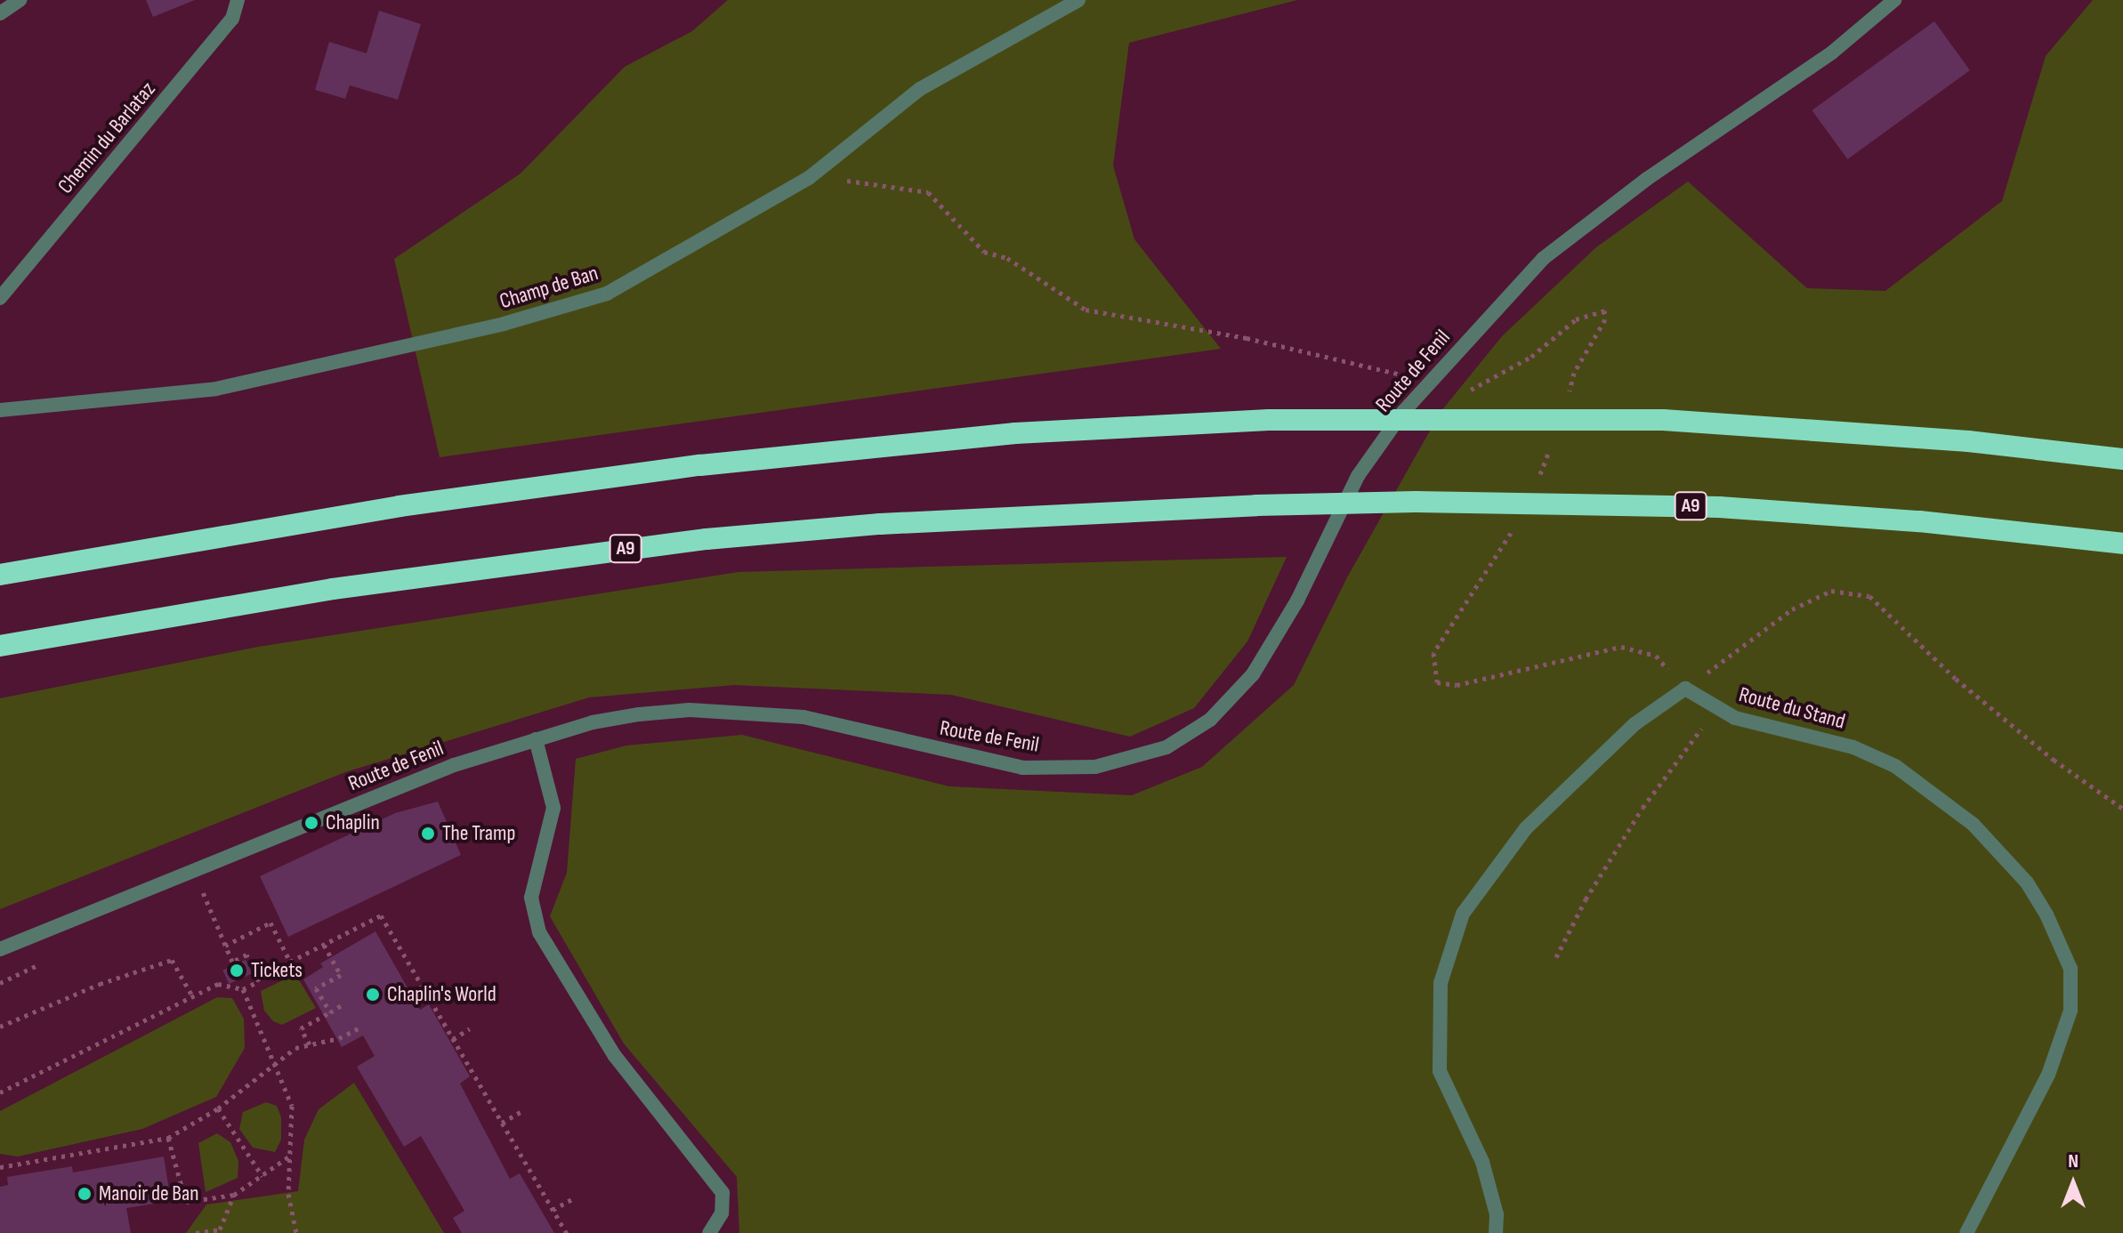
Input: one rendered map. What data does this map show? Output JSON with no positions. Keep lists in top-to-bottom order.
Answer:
{
  "streets": {
    "highway": ["A9"],
    "street": [
      "Chemin du Barlataz",
      "Champ de Ban",
      "Route de Fenil",
      "Route du Stand"
    ]
  },
  "places": [
    "Chaplin",
    "The Tramp",
    "Tickets",
    "Chaplin's World",
    "Manoir de Ban"
  ],
  "north": "top"
}
